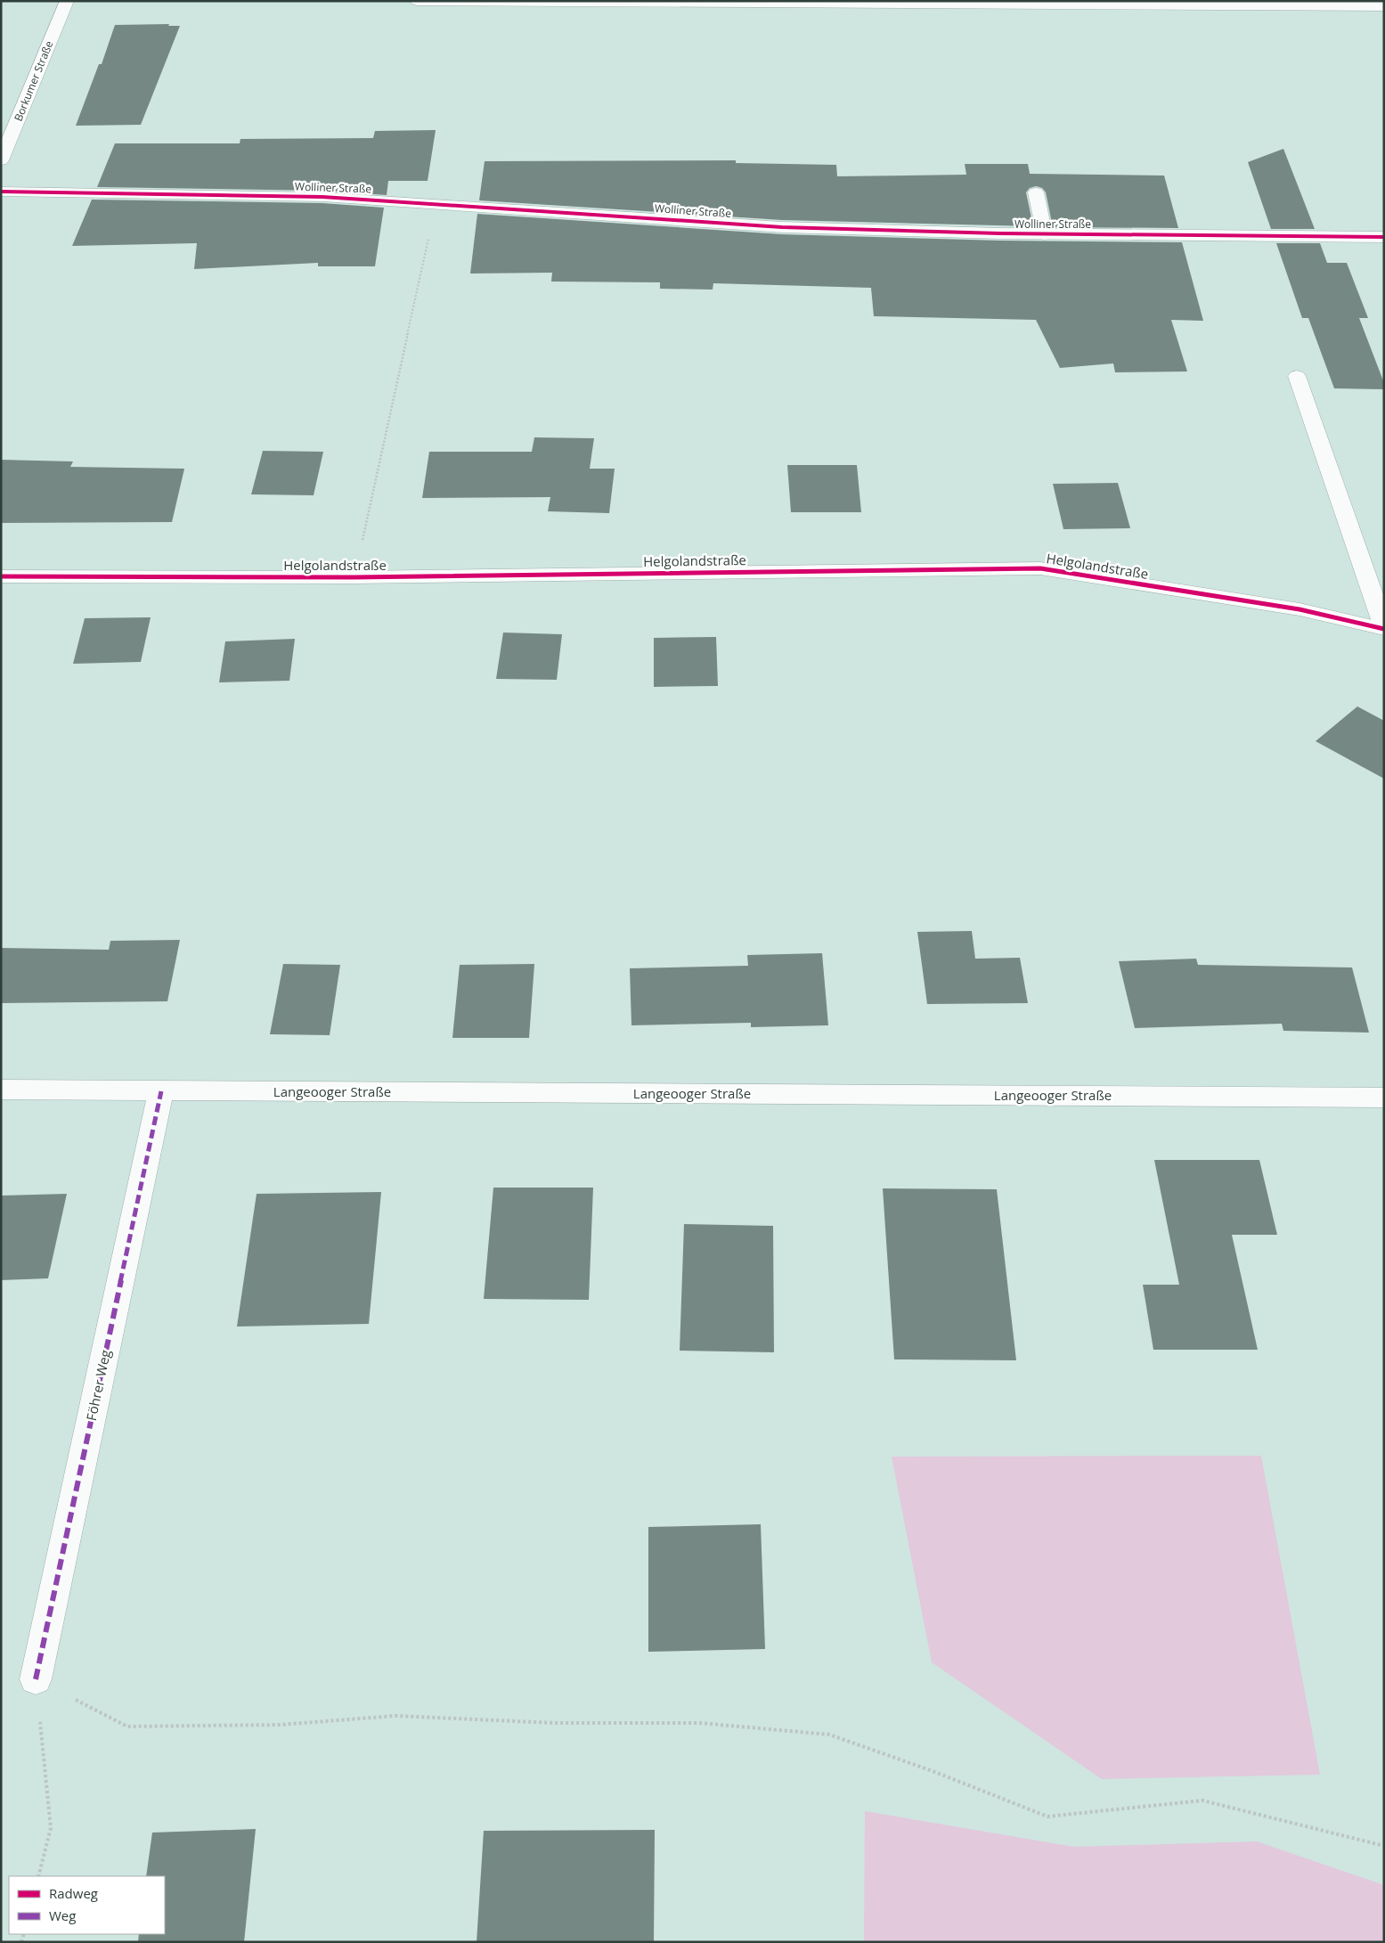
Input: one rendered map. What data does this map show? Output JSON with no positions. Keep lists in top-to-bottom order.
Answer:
{
  "streets": {
    "street": [
      "Borkumer Straße",
      "Wolliner Straße",
      "Helgolandstraße",
      "Langeooger Straße",
      "Föhrer Weg"
    ]
  },
  "crossings": [
    ["Langeooger Straße", "Föhrer Weg"]
  ],
  "legend": ["Radweg", "Weg"]
}
